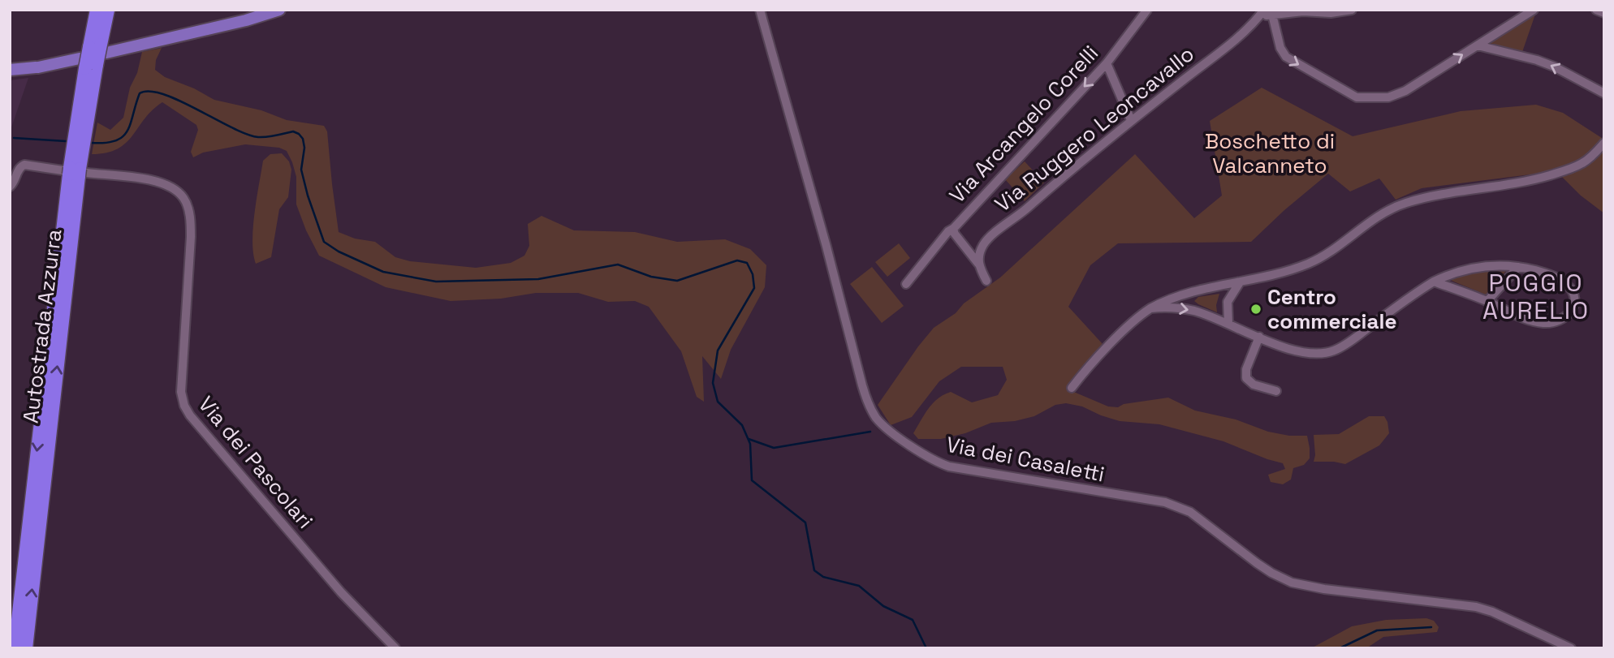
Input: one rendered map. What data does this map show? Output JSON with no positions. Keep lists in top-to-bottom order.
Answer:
{
  "streets": {
    "highway": ["Autostrada Azzurra"],
    "street": [
      "Via Arcangelo Corelli",
      "Via Ruggero Leoncavallo",
      "Via dei Casaletti",
      "Via dei Pascolari"
    ]
  },
  "crossings": [
    ["Via Arcangelo Corelli", "Via Ruggero Leoncavallo"],
    ["Autostrada Azzurra", "Via dei Pascolari"]
  ],
  "one_way": ["Via Arcangelo Corelli"],
  "districts": ["POGGIO AURELIO"],
  "parks": ["Boschetto di Valcanneto"],
  "places": ["Centro commerciale"]
}
